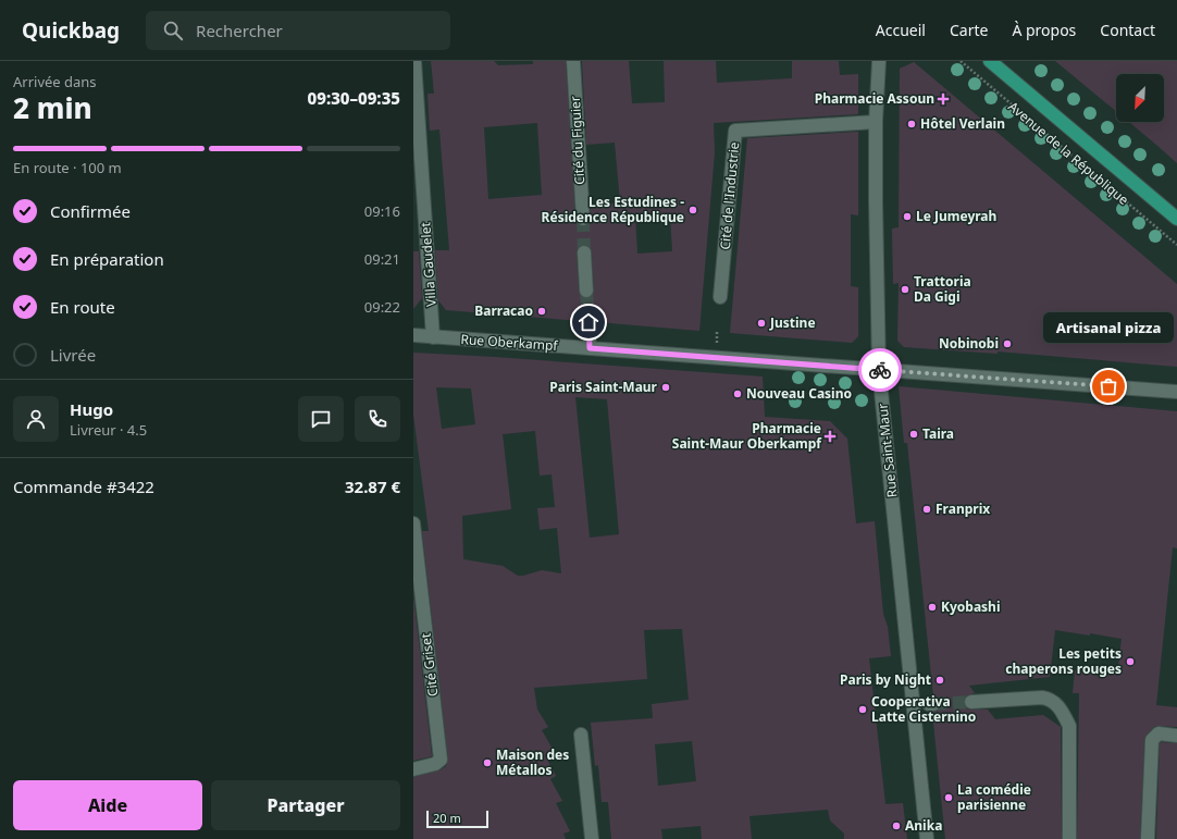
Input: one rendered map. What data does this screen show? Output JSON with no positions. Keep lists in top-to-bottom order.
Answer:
{
  "streets": {
    "main road": ["Avenue de la République"],
    "street": [
      "Cité du Figuier",
      "Cité de l'Industrie",
      "Villa Gaudelet",
      "Rue Oberkampf",
      "Rue Saint-Maur",
      "Cité Griset"
    ]
  },
  "crossings": [
    ["Cité de l'Industrie", "Rue Saint-Maur"],
    ["Villa Gaudelet", "Rue Oberkampf"],
    ["Rue Oberkampf", "Rue Saint-Maur"]
  ],
  "places": {
    "health": ["Pharmacie Assoun", "Pharmacie Saint-Maur Oberkampf"],
    "other": [
      "Hôtel Verlain",
      "Les Estudines - Résidence République",
      "Le Jumeyrah",
      "Trattoria Da Gigi",
      "Barracao",
      "Justine",
      "Nobinobi",
      "Artisanal pizza",
      "Paris Saint-Maur",
      "Nouveau Casino",
      "Taira",
      "Franprix",
      "Kyobashi",
      "Les petits chaperons rouges",
      "Paris by Night",
      "Cooperativa Latte Cisternino",
      "Maison des Métallos",
      "La comédie parisienne",
      "Anika"
    ]
  },
  "scale_bar": "20 m",
  "north": "bottom left",
  "page": {
    "header": "Quickbag",
    "search": "Rechercher",
    "nav": [
      "Accueil",
      "Carte",
      "À propos",
      "Contact"
    ],
    "heading": ["2 min", "Arrivée dans", "09:30–09:35"],
    "panel": [
      "Hugo",
      "Livreur · 4.5",
      "Commande #3422",
      "32.87 €"
    ],
    "bar": "En route · 100 m",
    "list": [
      ["Confirmée", "09:16"],
      ["En préparation", "09:21"],
      ["En route", "09:22"],
      "Livrée"
    ],
    "bubble": "Artisanal pizza",
    "buttons": ["Aide", "Partager"],
    "scale": "20 m"
  }
}
